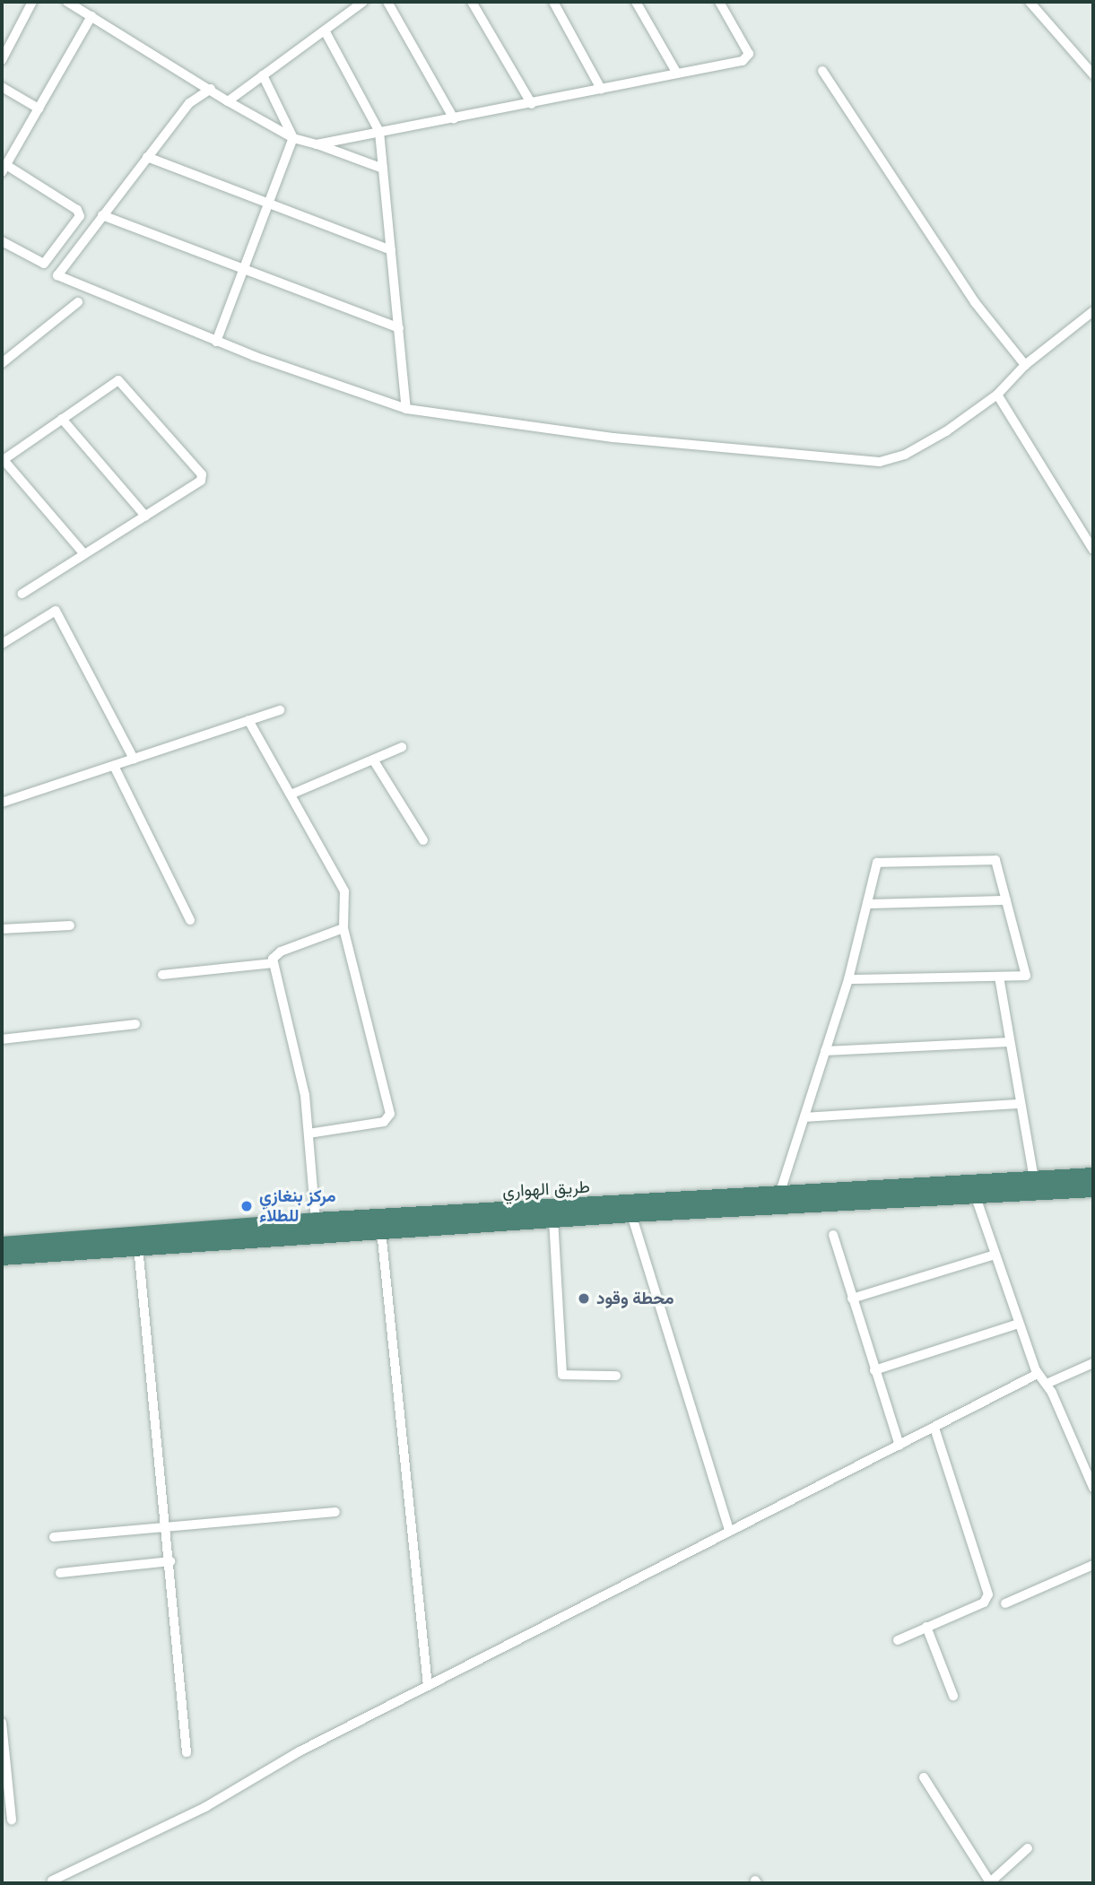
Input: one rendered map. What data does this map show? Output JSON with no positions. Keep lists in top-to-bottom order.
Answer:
{
  "streets": {
    "highway": ["طريق الهواري"]
  },
  "places": ["مركز بنغازي للطلاء", "محطة وقود"]
}
